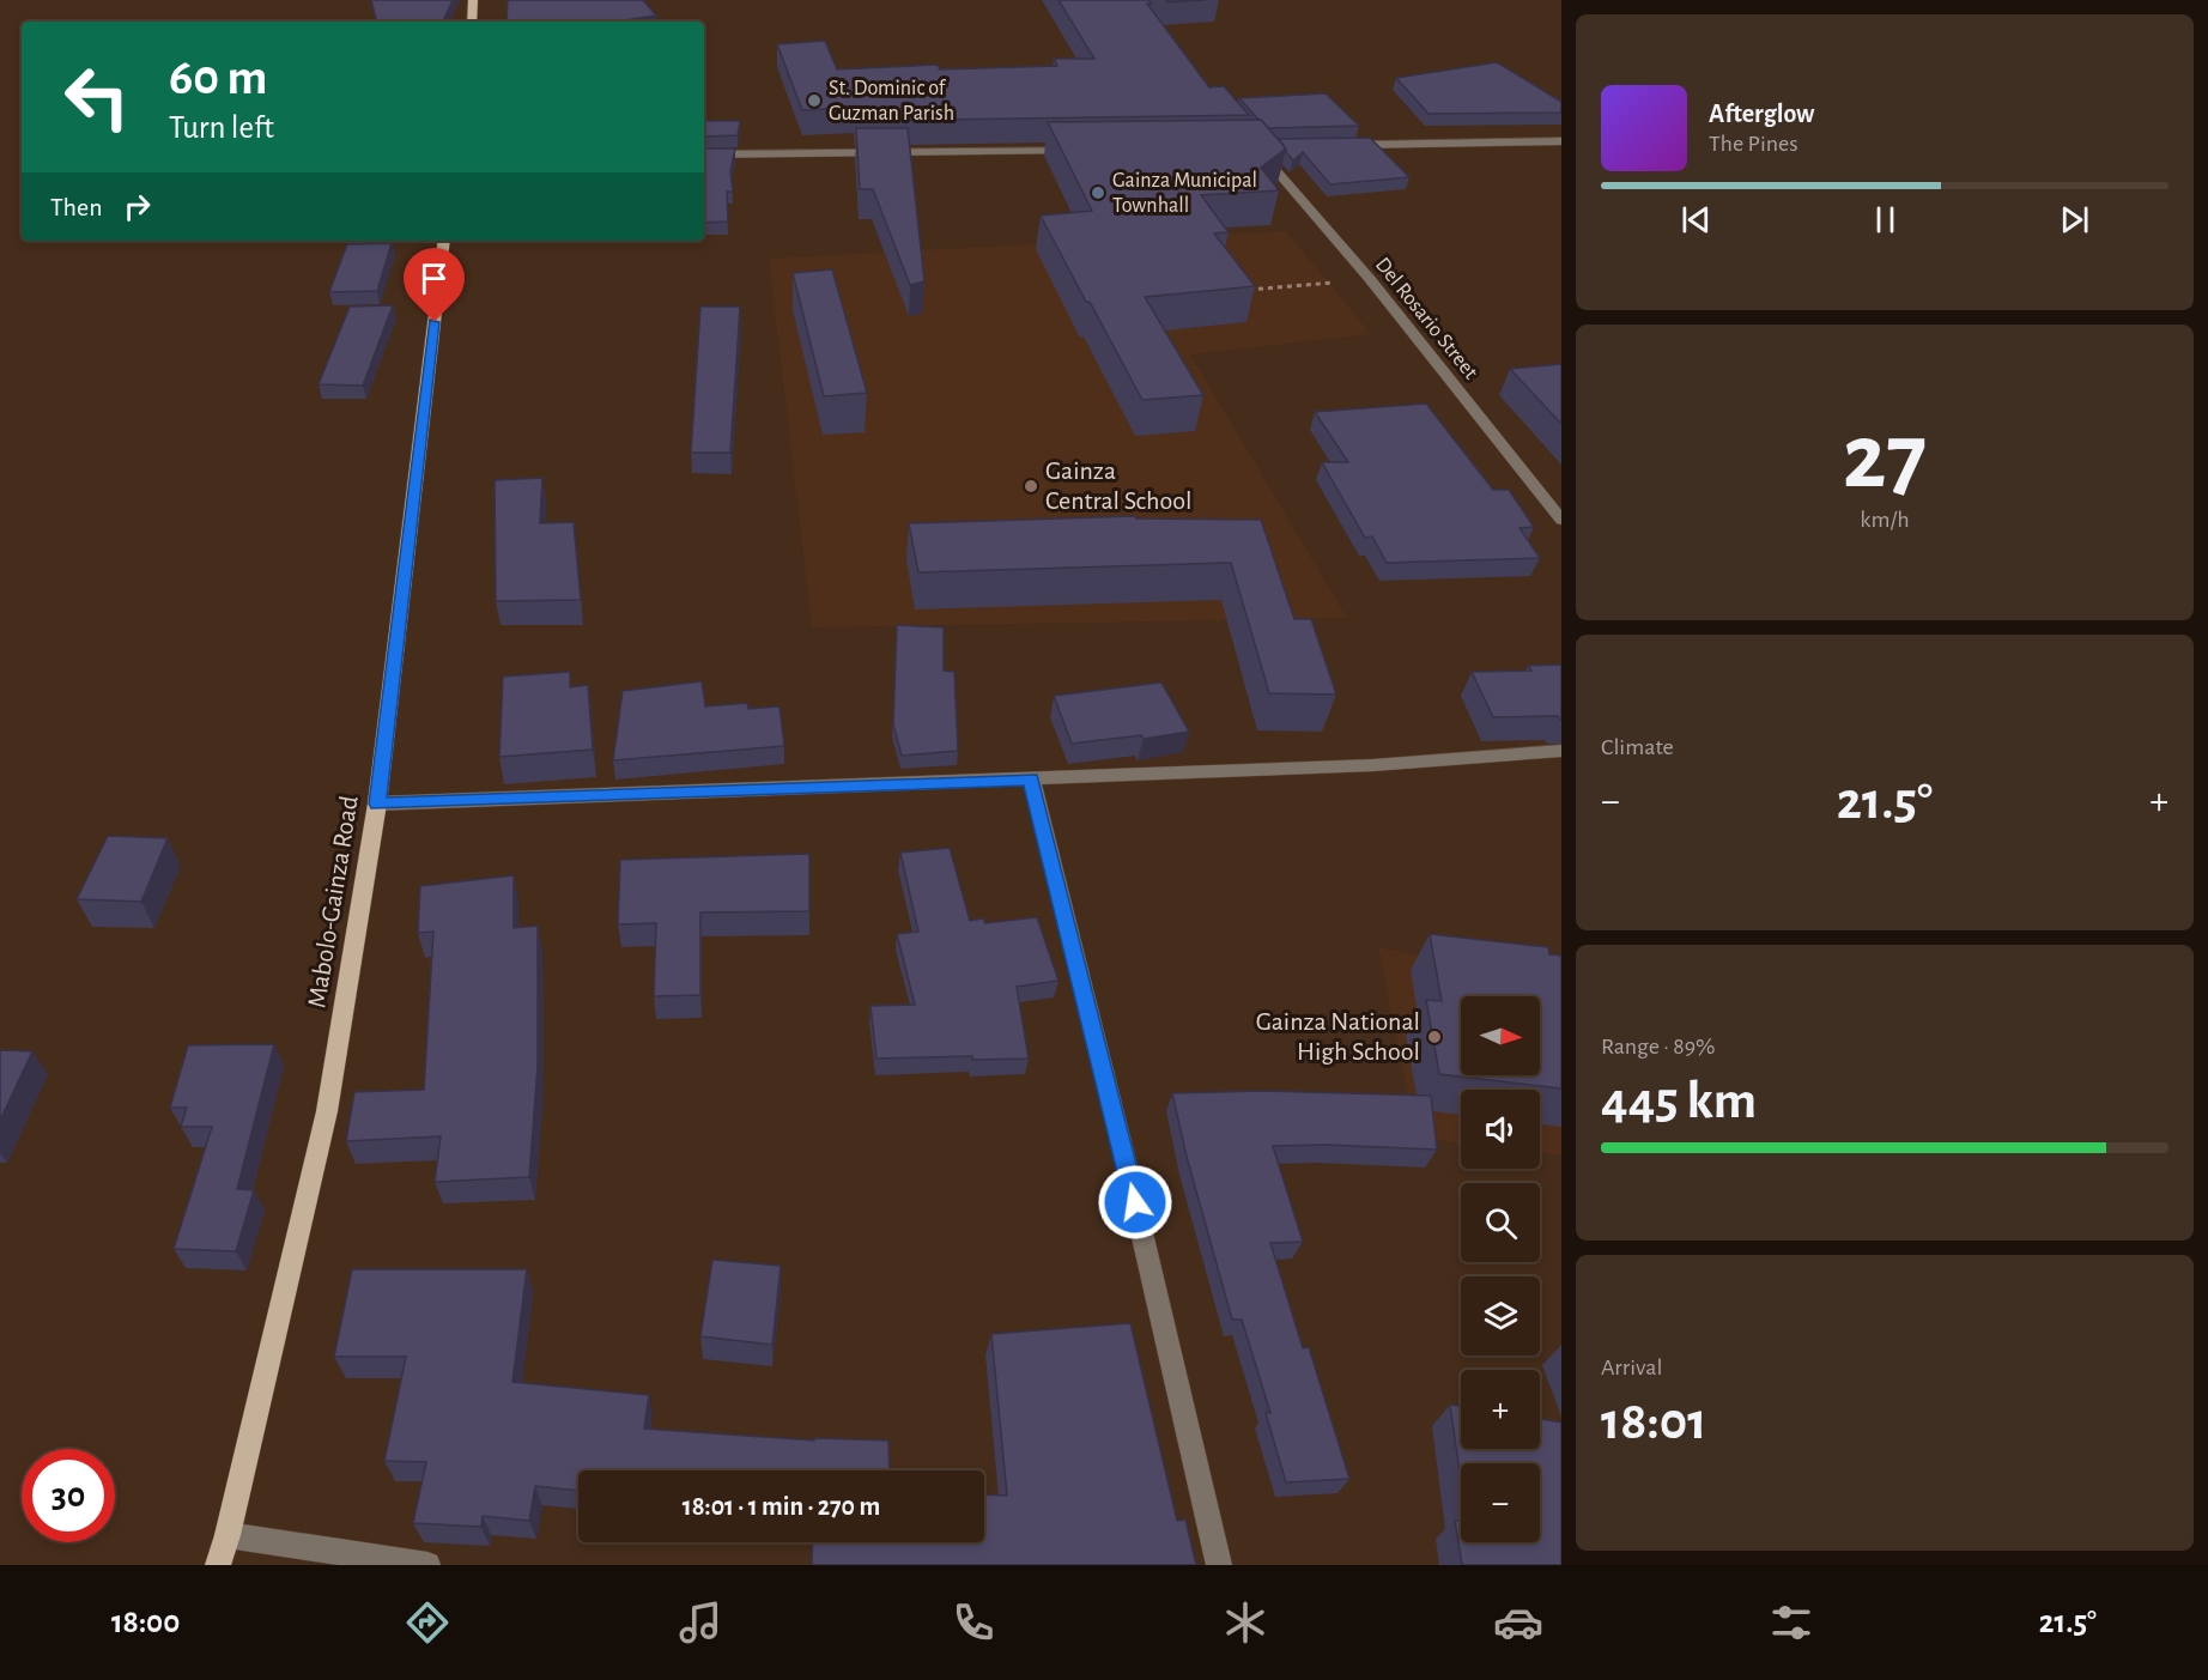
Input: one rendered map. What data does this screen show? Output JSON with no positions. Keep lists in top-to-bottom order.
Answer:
{
  "streets": {
    "main road": ["Mabolo-Gainza Road"],
    "street": ["Del Rosario Street"]
  },
  "places": [
    "St. Dominic of Guzman Parish",
    "Gainza Municipal Townhall",
    "Gainza Central School",
    "Gainza National High School"
  ],
  "north": "right",
  "page": {
    "turn": ["60 m", "Turn left"],
    "song": ["Afterglow", "The Pines"],
    "then": "Then",
    "tile": [
      ["27", "km/h"],
      "Climate",
      ["Range · 89%", "445 km"],
      ["Arrival", "18:01"]
    ],
    "heat": ["−", "21.5°", "+"],
    "map_buttons": ["+", "−"],
    "limit": "30",
    "trip": "18:01 · 1 min · 270 m",
    "tabs": ["18:00", "21.5°"]
  }
}
